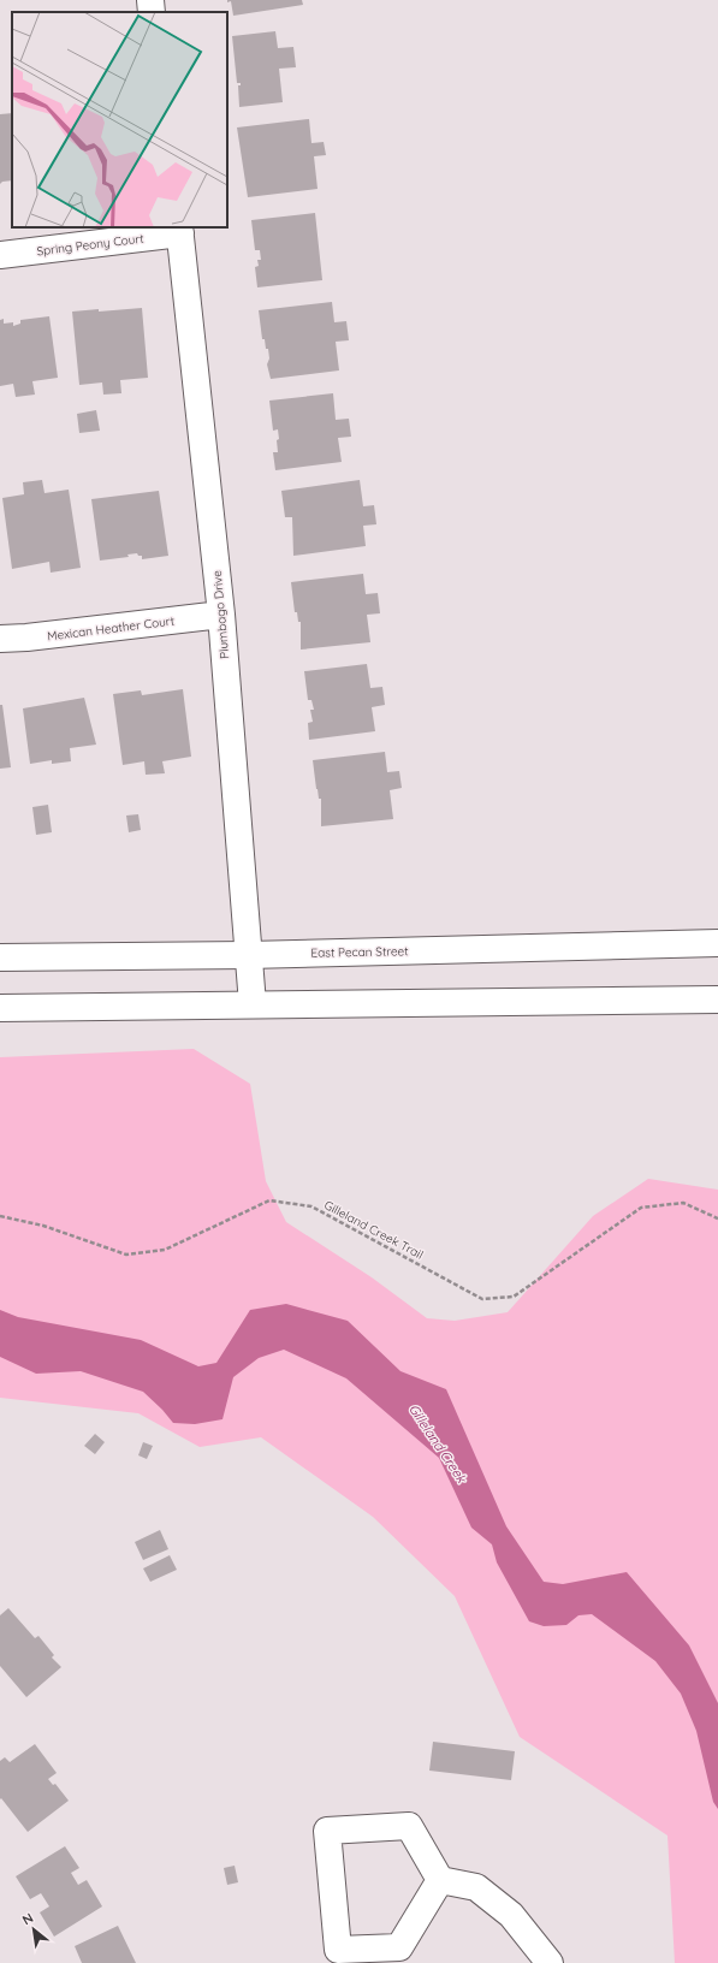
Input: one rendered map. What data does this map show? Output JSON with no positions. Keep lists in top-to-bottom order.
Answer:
{
  "streets": {
    "main road": [
      "Spring Peony Court",
      "Plumbago Drive",
      "Mexican Heather Court",
      "East Pecan Street"
    ],
    "path": ["Gilleland Creek Trail"]
  },
  "crossings": [
    ["Spring Peony Court", "Plumbago Drive"],
    ["Plumbago Drive", "Mexican Heather Court"],
    ["Plumbago Drive", "East Pecan Street"]
  ],
  "water": ["Gilleland Creek"],
  "north": "top left"
}
